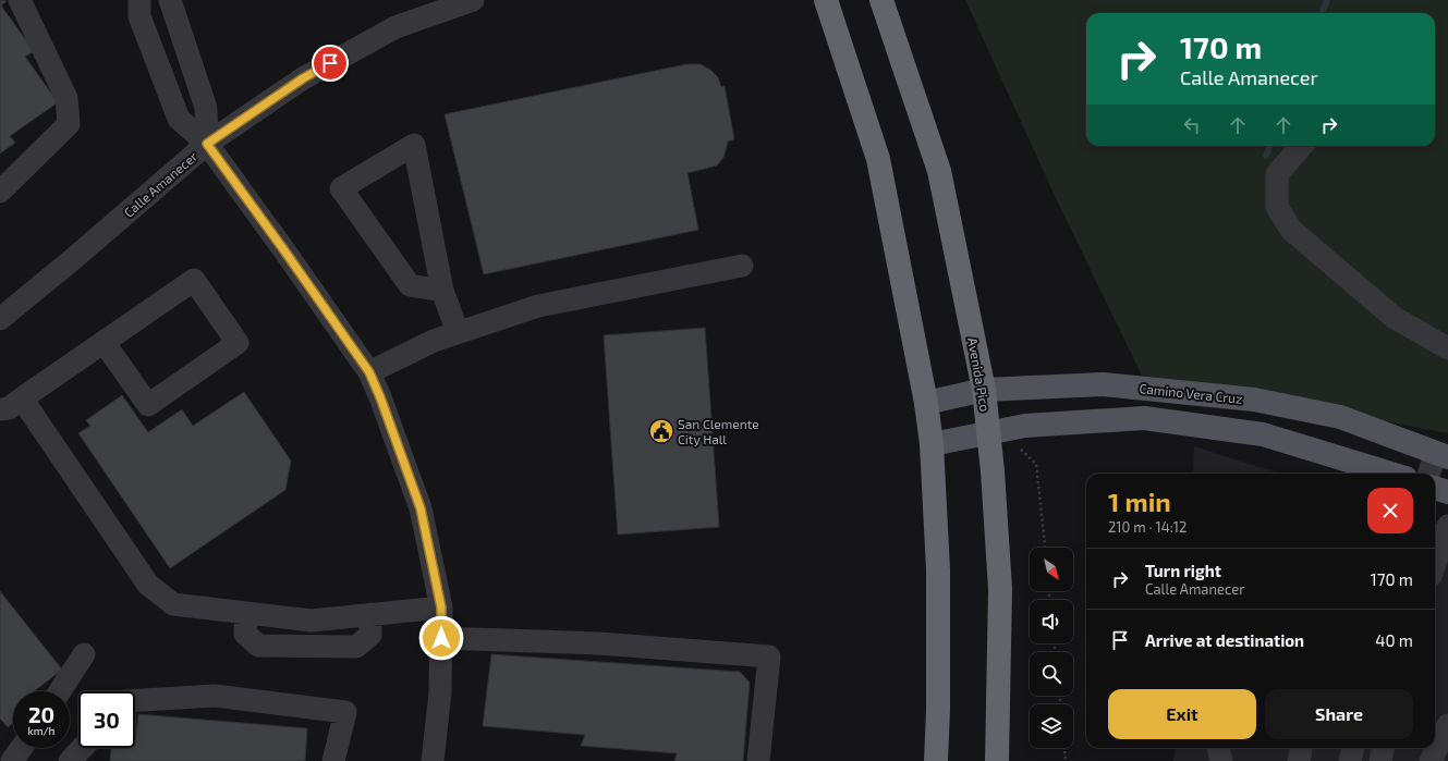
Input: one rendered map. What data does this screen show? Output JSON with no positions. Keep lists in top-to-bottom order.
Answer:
{
  "streets": {
    "highway": ["Avenida Pico"],
    "main road": ["Camino Vera Cruz"],
    "street": ["Calle Amanecer"]
  },
  "crossings": [
    ["Avenida Pico", "Camino Vera Cruz"]
  ],
  "places": {
    "public building": ["San Clemente City Hall"]
  },
  "north": "bottom right",
  "page": {
    "turn": ["170 m", "Calle Amanecer"],
    "heading": ["1 min", "210 m · 14:12"],
    "list": [
      {
        "name": "Turn right",
        "note": "Calle Amanecer",
        "value": "170 m"
      },
      {
        "name": "Arrive at destination",
        "value": "40 m"
      }
    ],
    "buttons": ["Exit", "Share"],
    "speed": "20 km/h",
    "limit": "30"
  }
}
